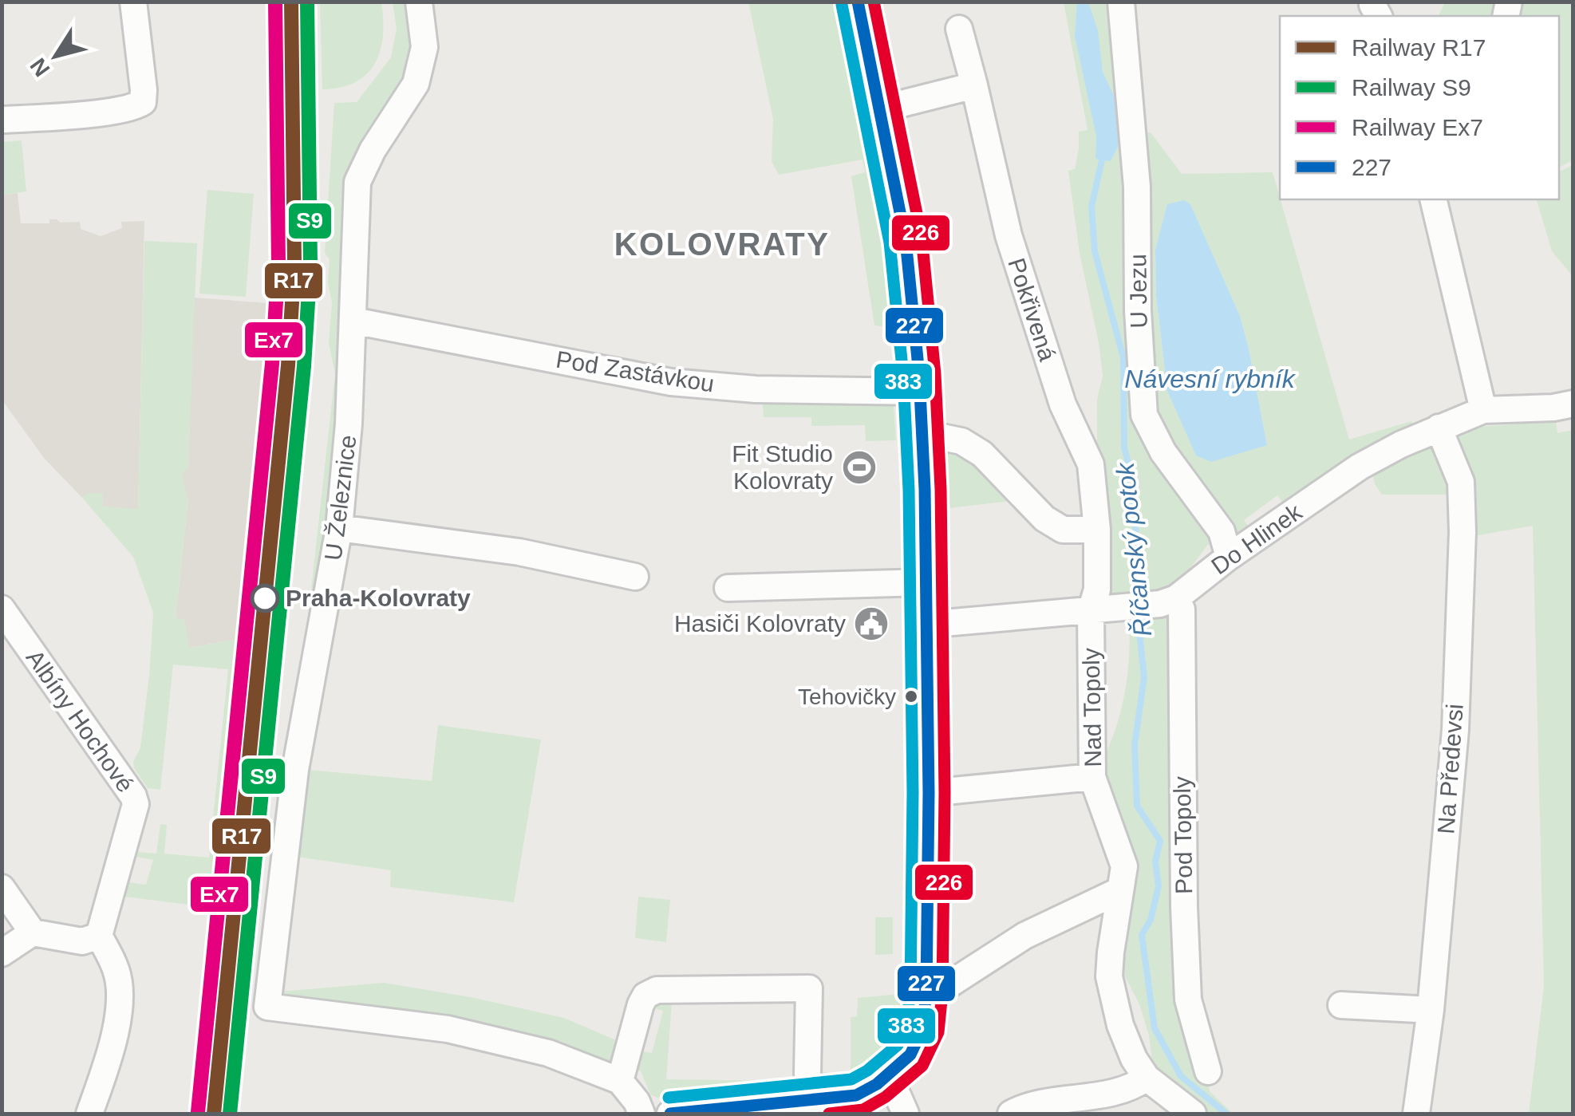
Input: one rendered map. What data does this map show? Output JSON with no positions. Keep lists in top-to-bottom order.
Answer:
{
  "streets": {
    "street": [
      "U Jezu",
      "Pokřivená",
      "Pod Zastávkou",
      "U Železnice",
      "Do Hlinek",
      "Nad Topoly",
      "Albíny Hochové",
      "Na Předevsi",
      "Pod Topoly"
    ]
  },
  "crossings": [
    ["U Jezu", "Do Hlinek"],
    ["Pokřivená", "Nad Topoly"],
    ["Pod Zastávkou", "U Železnice"],
    ["Do Hlinek", "Na Předevsi"],
    ["Do Hlinek", "Pod Topoly"]
  ],
  "districts": ["KOLOVRATY"],
  "water": ["Návesní rybník", "Říčanský potok"],
  "places": {
    "sports": ["Fit Studio Kolovraty"],
    "other": ["Praha-Kolovraty", "Tehovičky"],
    "public building": ["Hasiči Kolovraty"]
  },
  "lines": [
    "rail line R17",
    "rail line S9",
    "rail line Ex7",
    "transit line 227",
    "transit line 226",
    "transit line 383"
  ],
  "legend": [
    "Railway R17",
    "Railway S9",
    "Railway Ex7",
    "227"
  ],
  "north": "bottom left"
}
